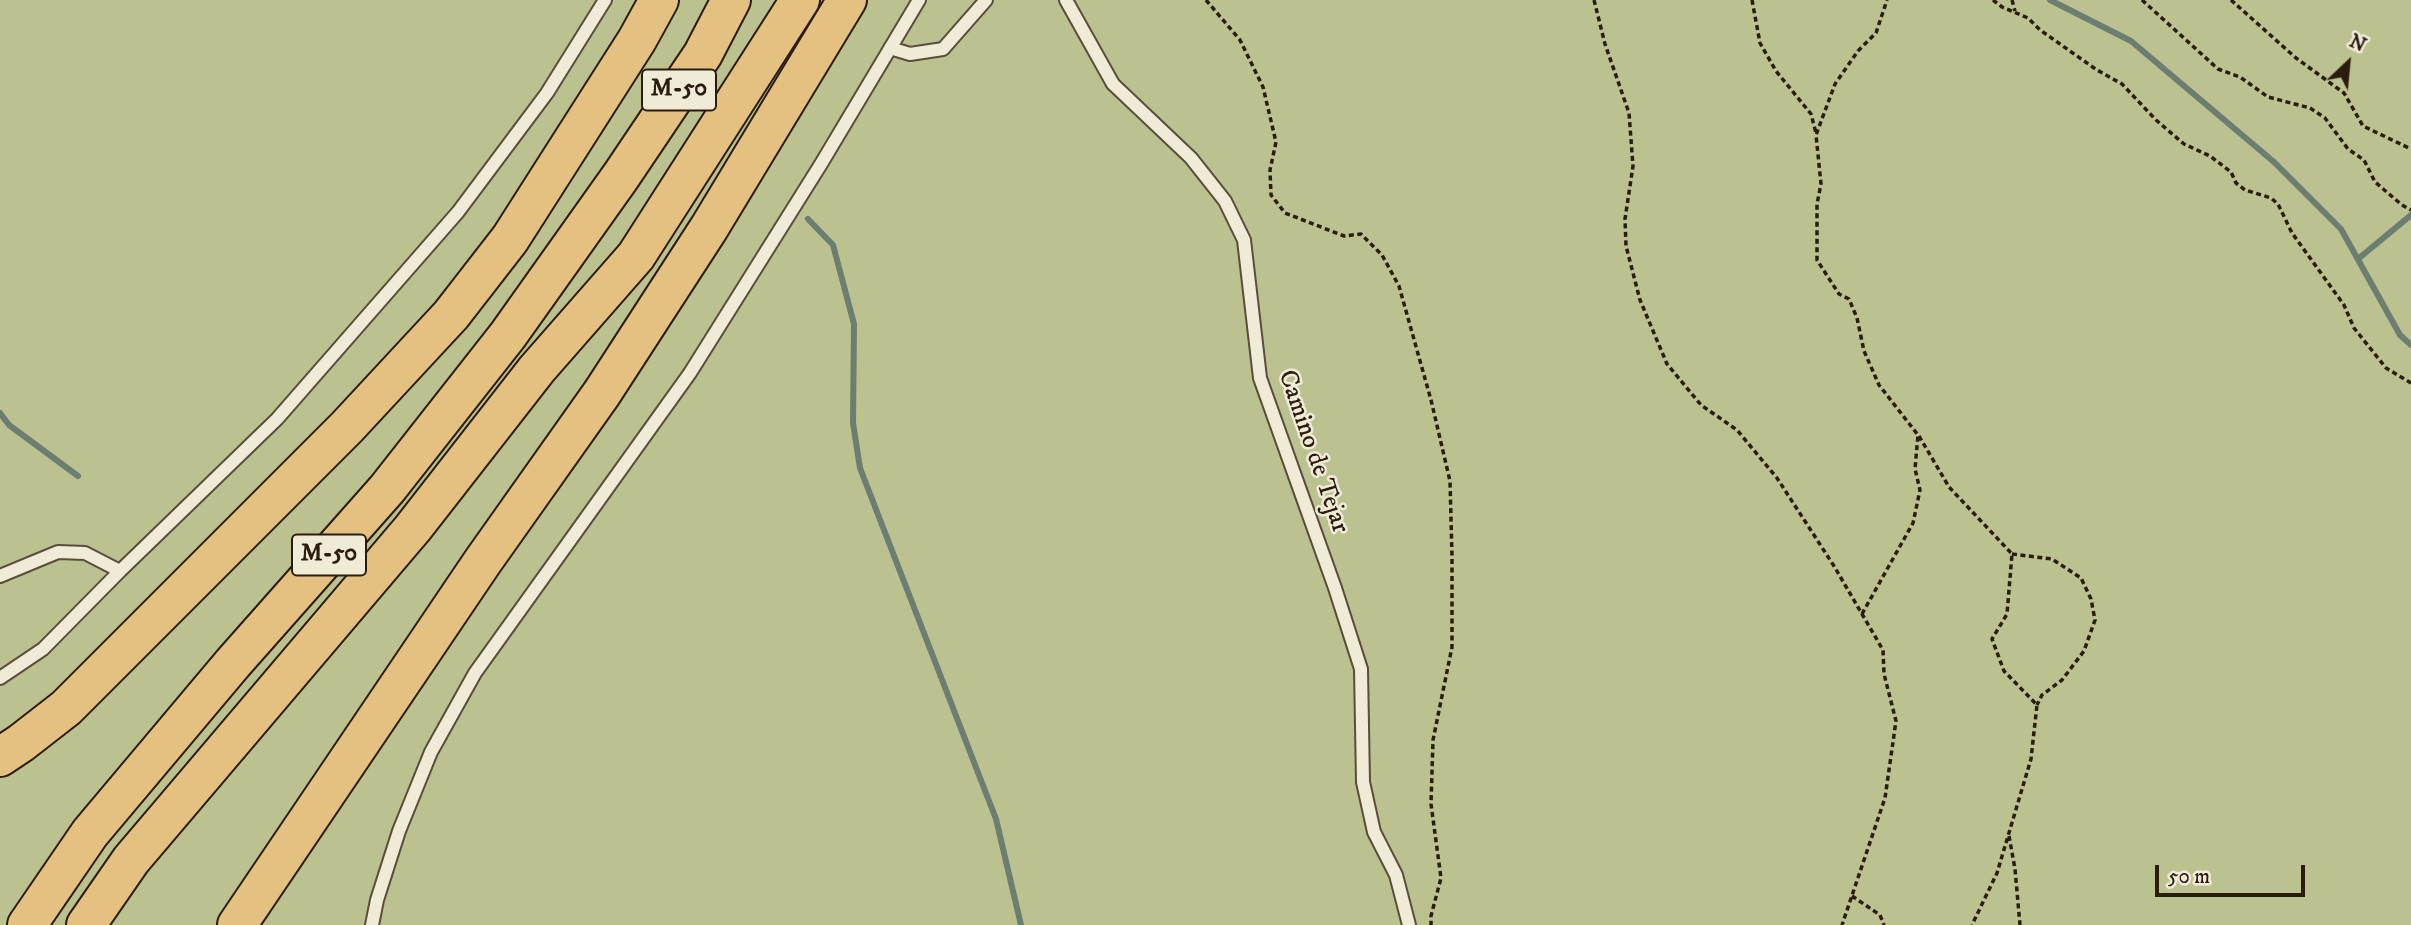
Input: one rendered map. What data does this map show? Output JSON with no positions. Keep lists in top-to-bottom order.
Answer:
{
  "streets": {
    "highway": ["M-50"],
    "lane": ["Camino de Tejar"]
  },
  "scale_bar": "50 m",
  "north": "top right"
}
